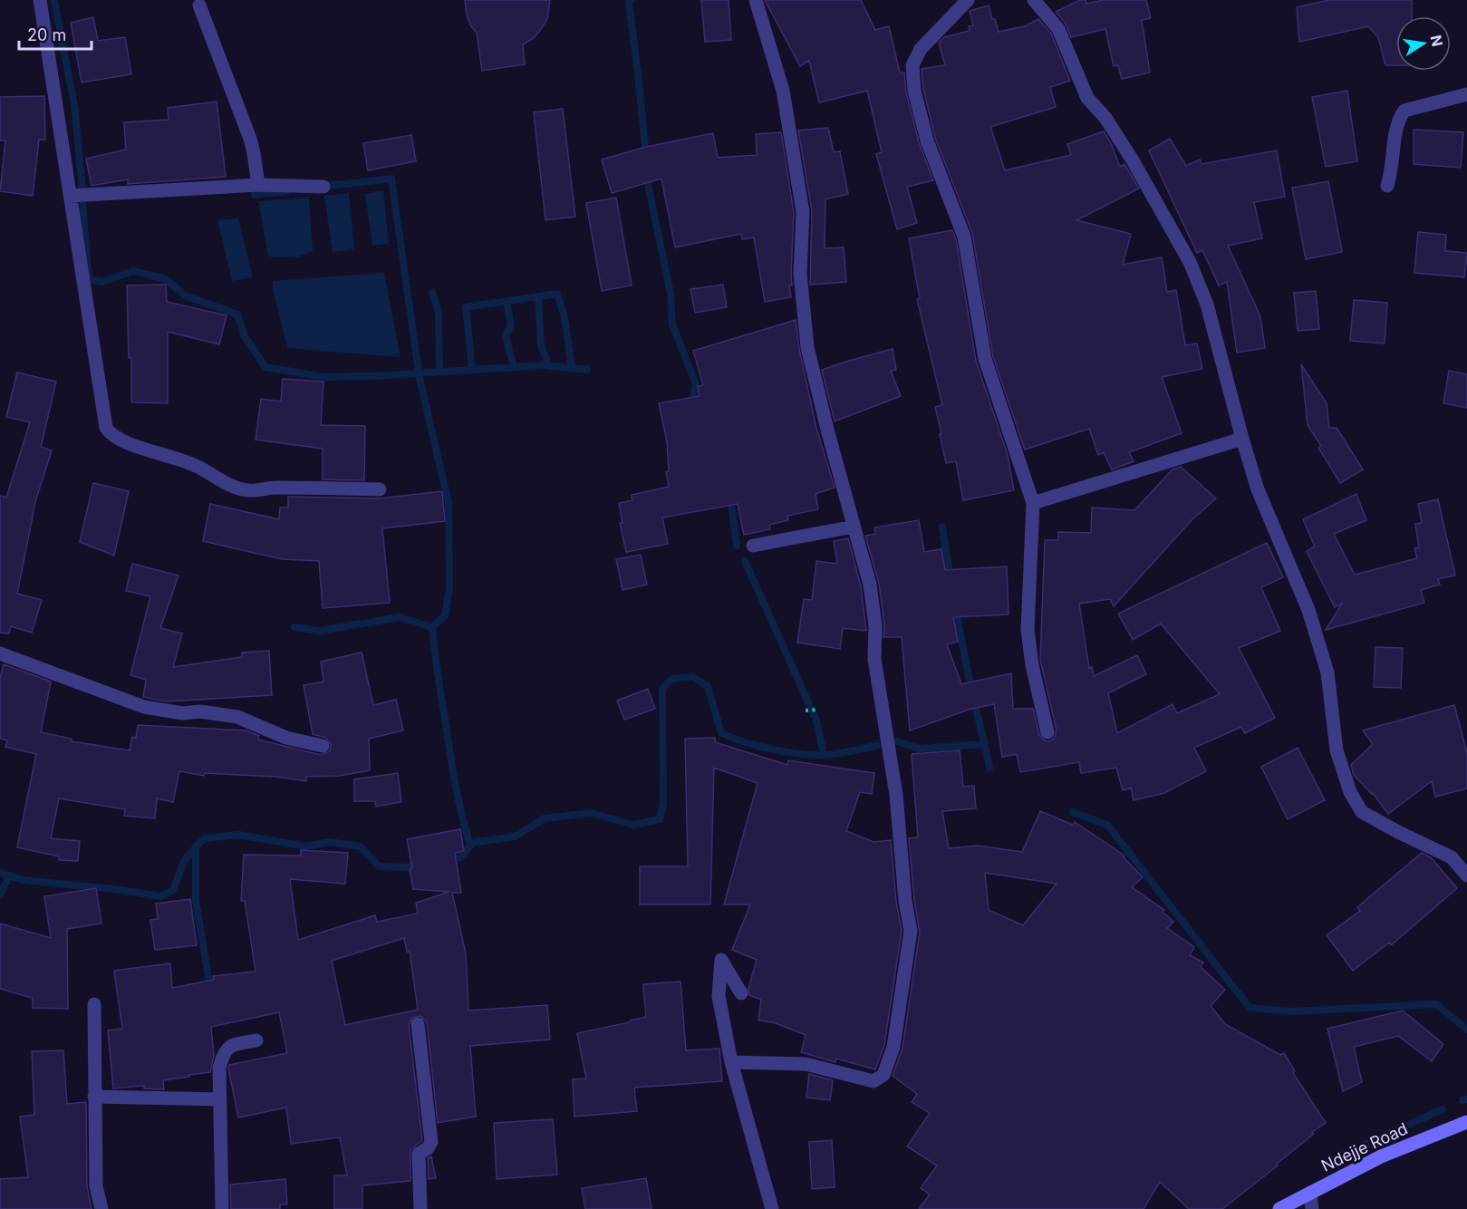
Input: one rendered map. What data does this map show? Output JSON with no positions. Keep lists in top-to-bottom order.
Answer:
{
  "streets": {
    "street": ["Ndejje Road"]
  },
  "scale_bar": "20 m",
  "north": "right"
}
